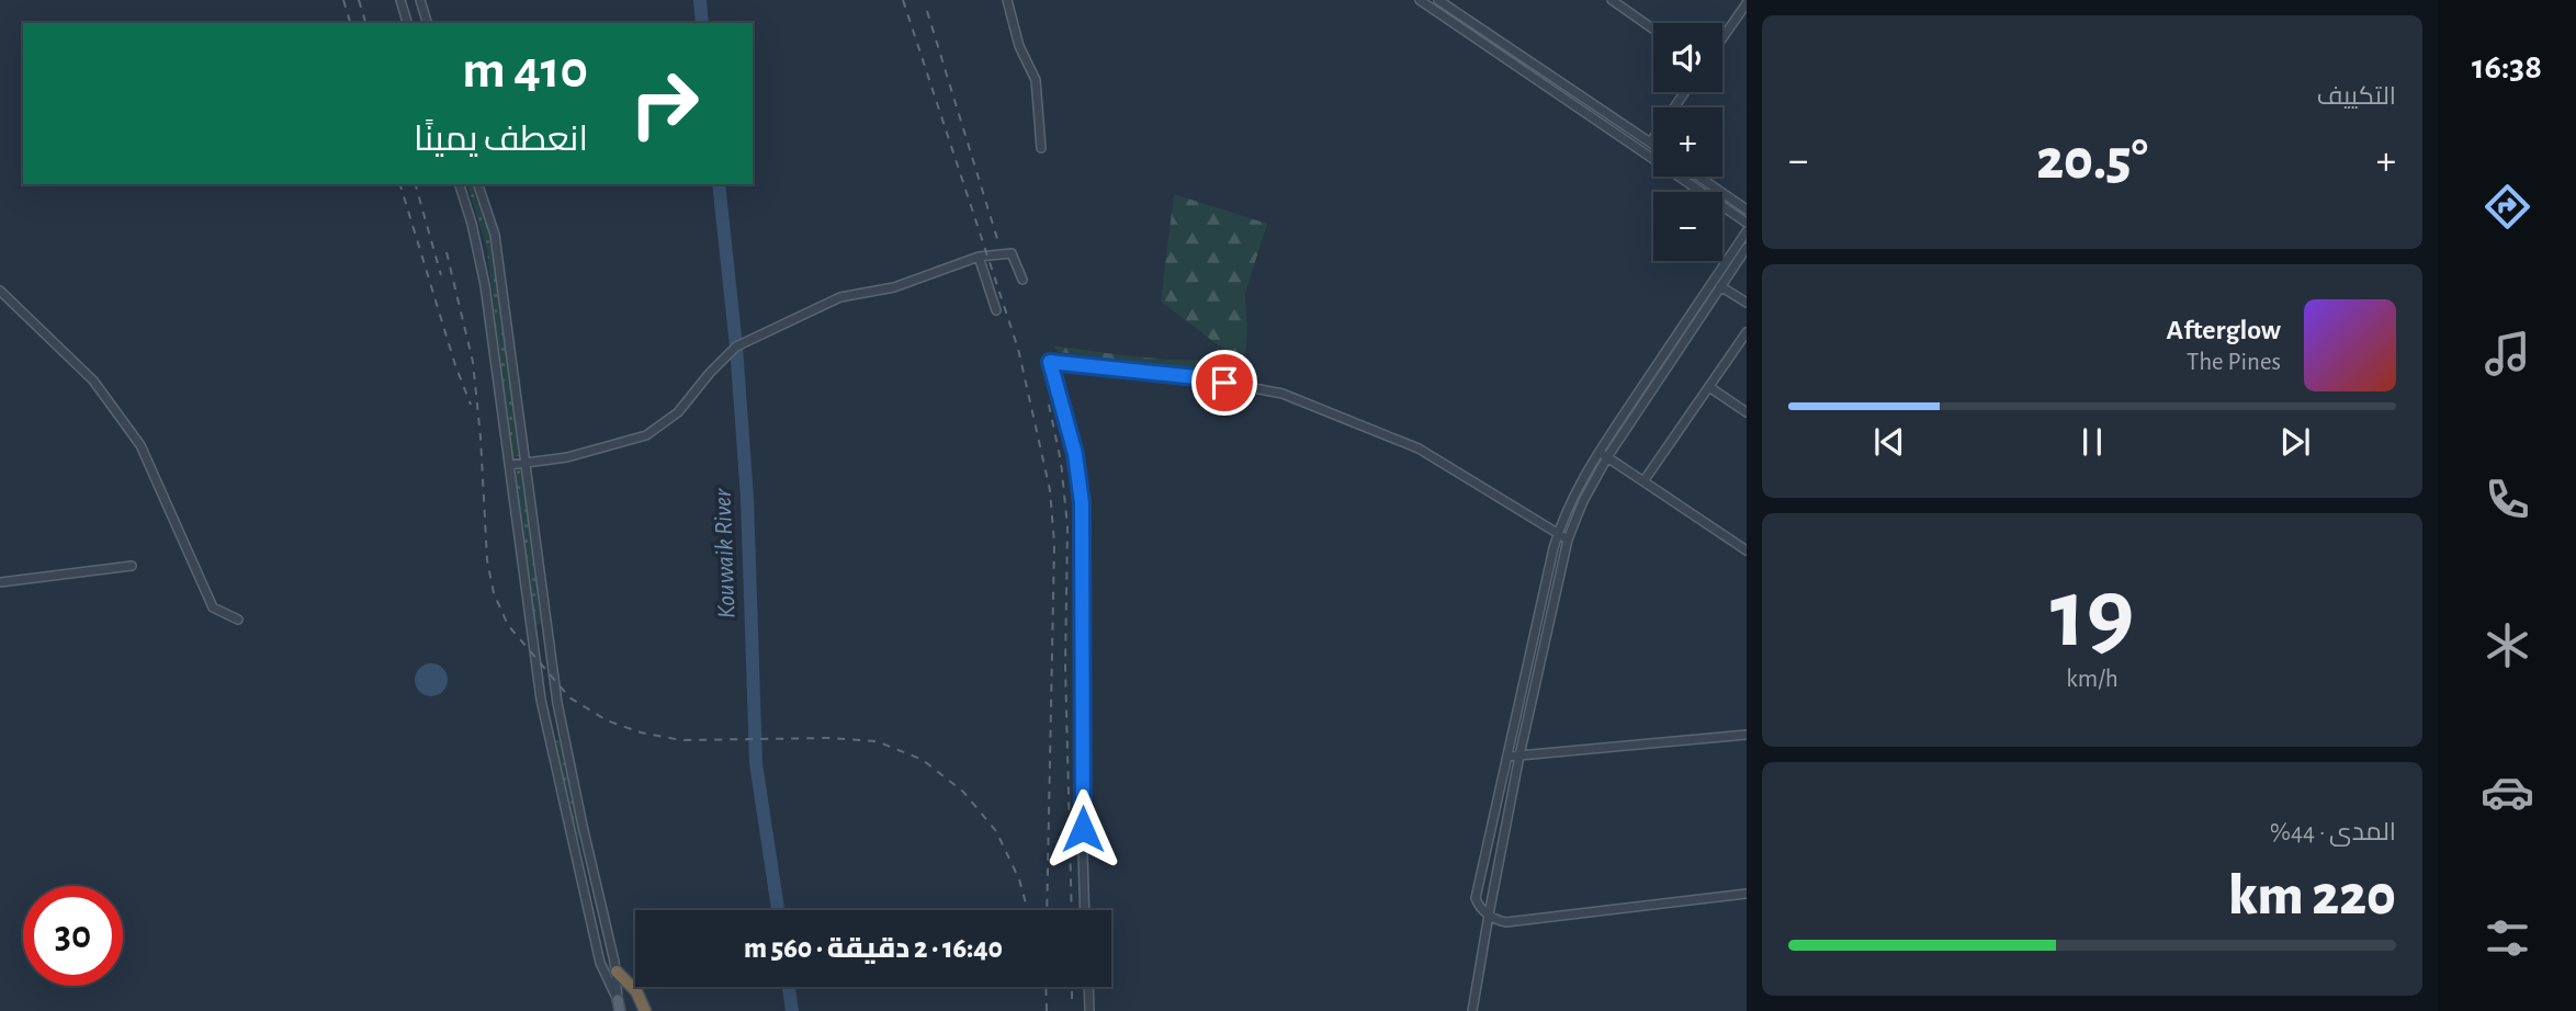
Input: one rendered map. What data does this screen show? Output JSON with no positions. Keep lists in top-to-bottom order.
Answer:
{
  "water": ["Kouwaik River"],
  "page": {
    "tabs": "16:38",
    "tile": [
      "التكييف",
      ["19", "km/h"],
      ["المدى · 44%", "220 km"]
    ],
    "map_buttons": ["+", "−"],
    "turn": ["410 m", "انعطف يمينًا"],
    "heat": ["−", "20.5°", "+"],
    "song": ["Afterglow", "The Pines"],
    "limit": "30",
    "trip": "16:40 · 2 دقيقة · 560 m"
  }
}
